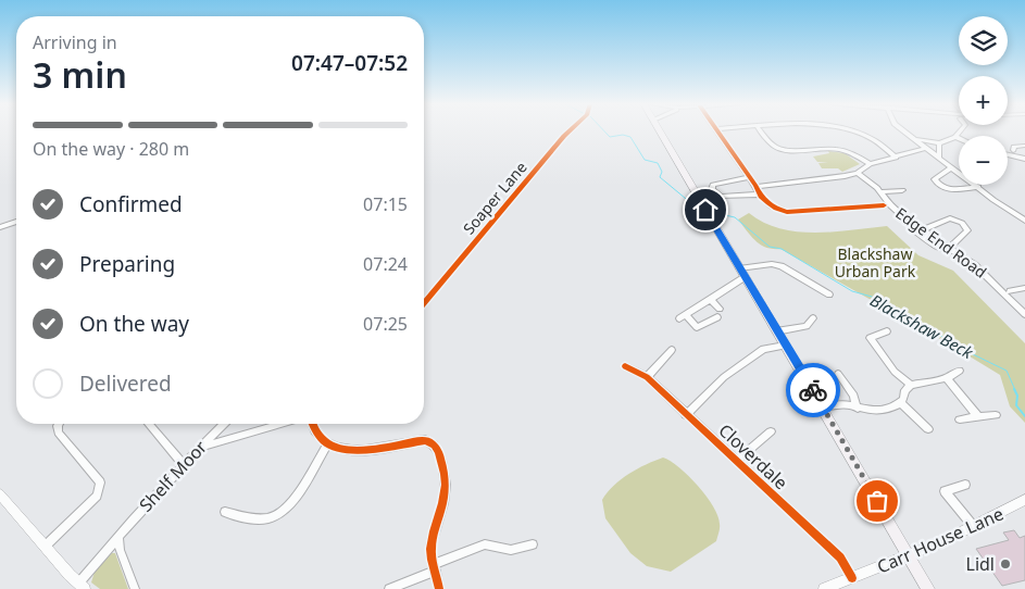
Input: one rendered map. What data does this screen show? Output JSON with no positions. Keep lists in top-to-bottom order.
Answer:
{
  "streets": {
    "street": [
      "Soaper Lane",
      "Edge End Road",
      "Cloverdale",
      "Shelf Moor",
      "Carr House Lane"
    ]
  },
  "crossings": [
    ["Cloverdale", "Carr House Lane"]
  ],
  "water": ["Blackshaw Beck"],
  "parks": ["Blackshaw Urban Park"],
  "places": ["Lidl"],
  "page": {
    "map_buttons": ["+", "−"],
    "heading": ["3 min", "Arriving in", "07:47–07:52"],
    "bar": "On the way · 280 m",
    "list": [
      ["Confirmed", "07:15"],
      ["Preparing", "07:24"],
      ["On the way", "07:25"],
      "Delivered"
    ]
  }
}
